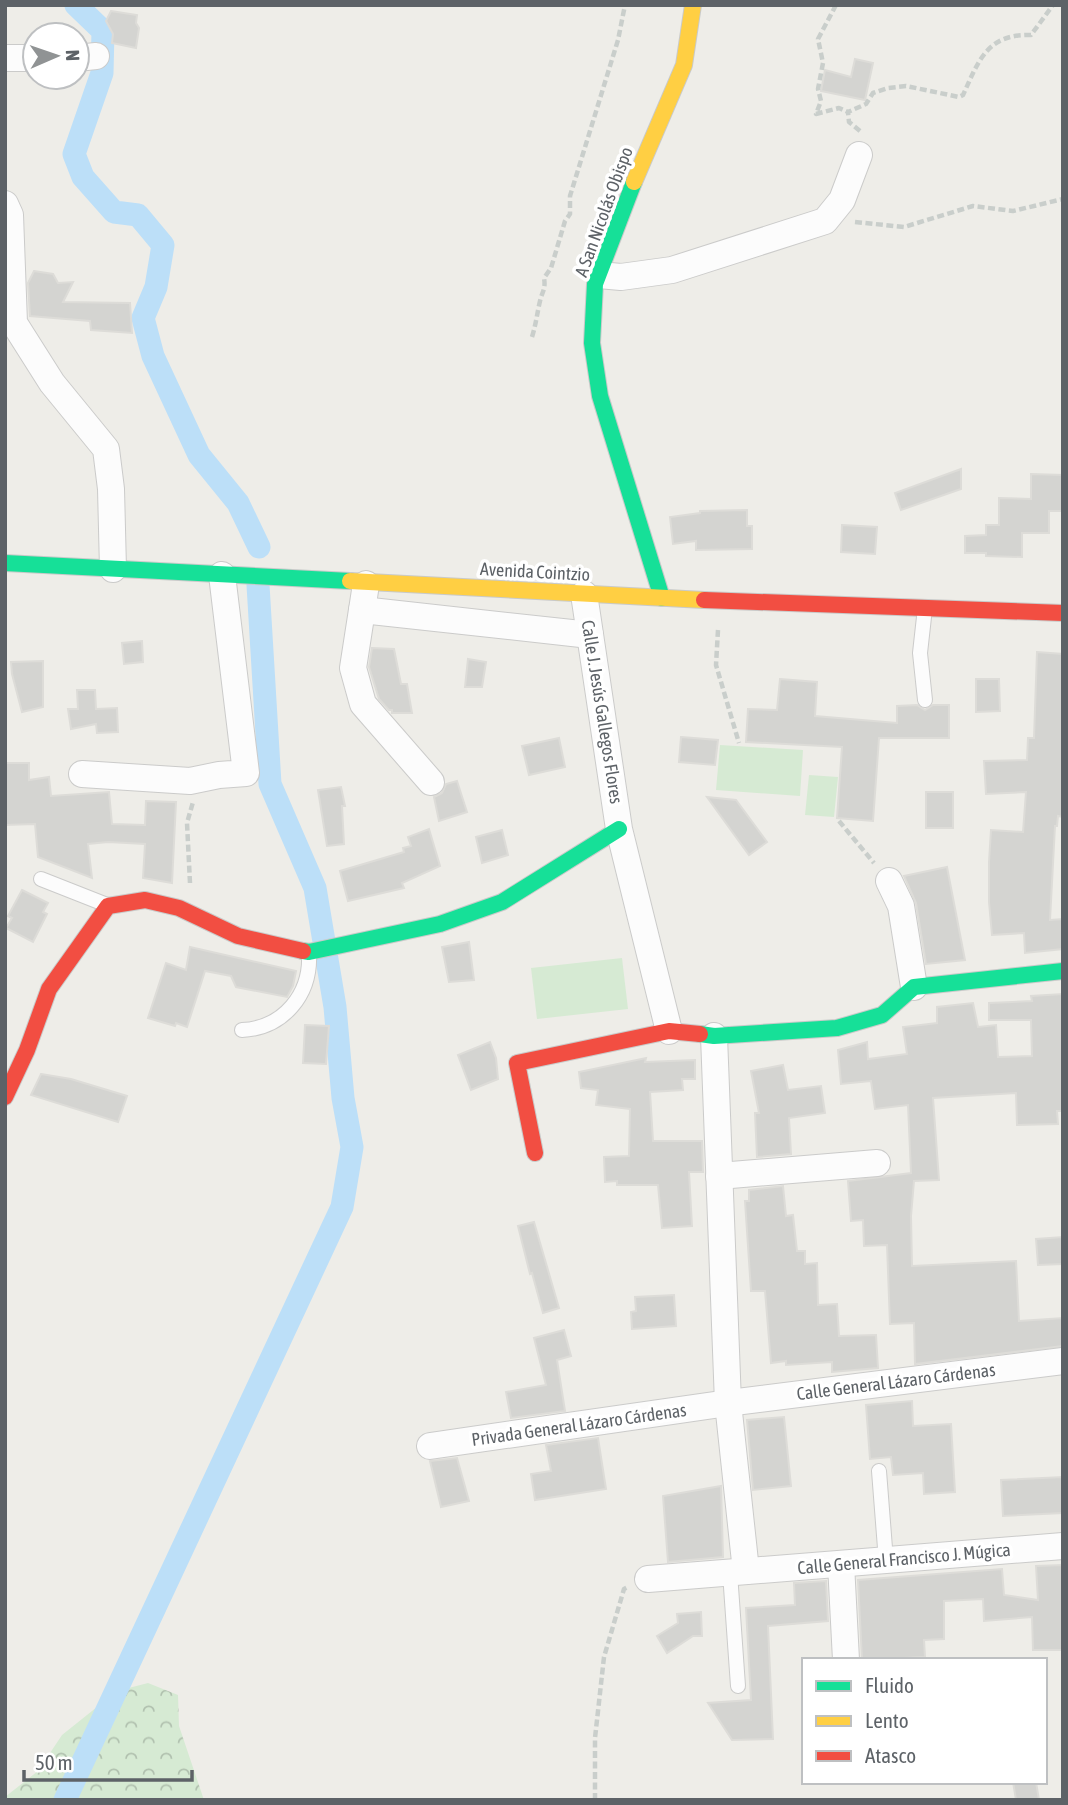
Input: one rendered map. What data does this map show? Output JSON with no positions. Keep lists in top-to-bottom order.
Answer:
{
  "streets": {
    "main road": ["A San Nicolás Obispo", "Avenida Cointzio", "Calle J. Jesús Gallegos Flores"],
    "street": ["Calle General Lázaro Cárdenas", "Privada General Lázaro Cárdenas", "Calle General Francisco J. Múgica"]
  },
  "crossings": [
    ["A San Nicolás Obispo", "Avenida Cointzio"],
    ["Avenida Cointzio", "Calle J. Jesús Gallegos Flores"],
    ["Calle General Lázaro Cárdenas", "Privada General Lázaro Cárdenas"]
  ],
  "legend": ["Fluido", "Lento", "Atasco"],
  "scale_bar": "50 m",
  "north": "right"
}
